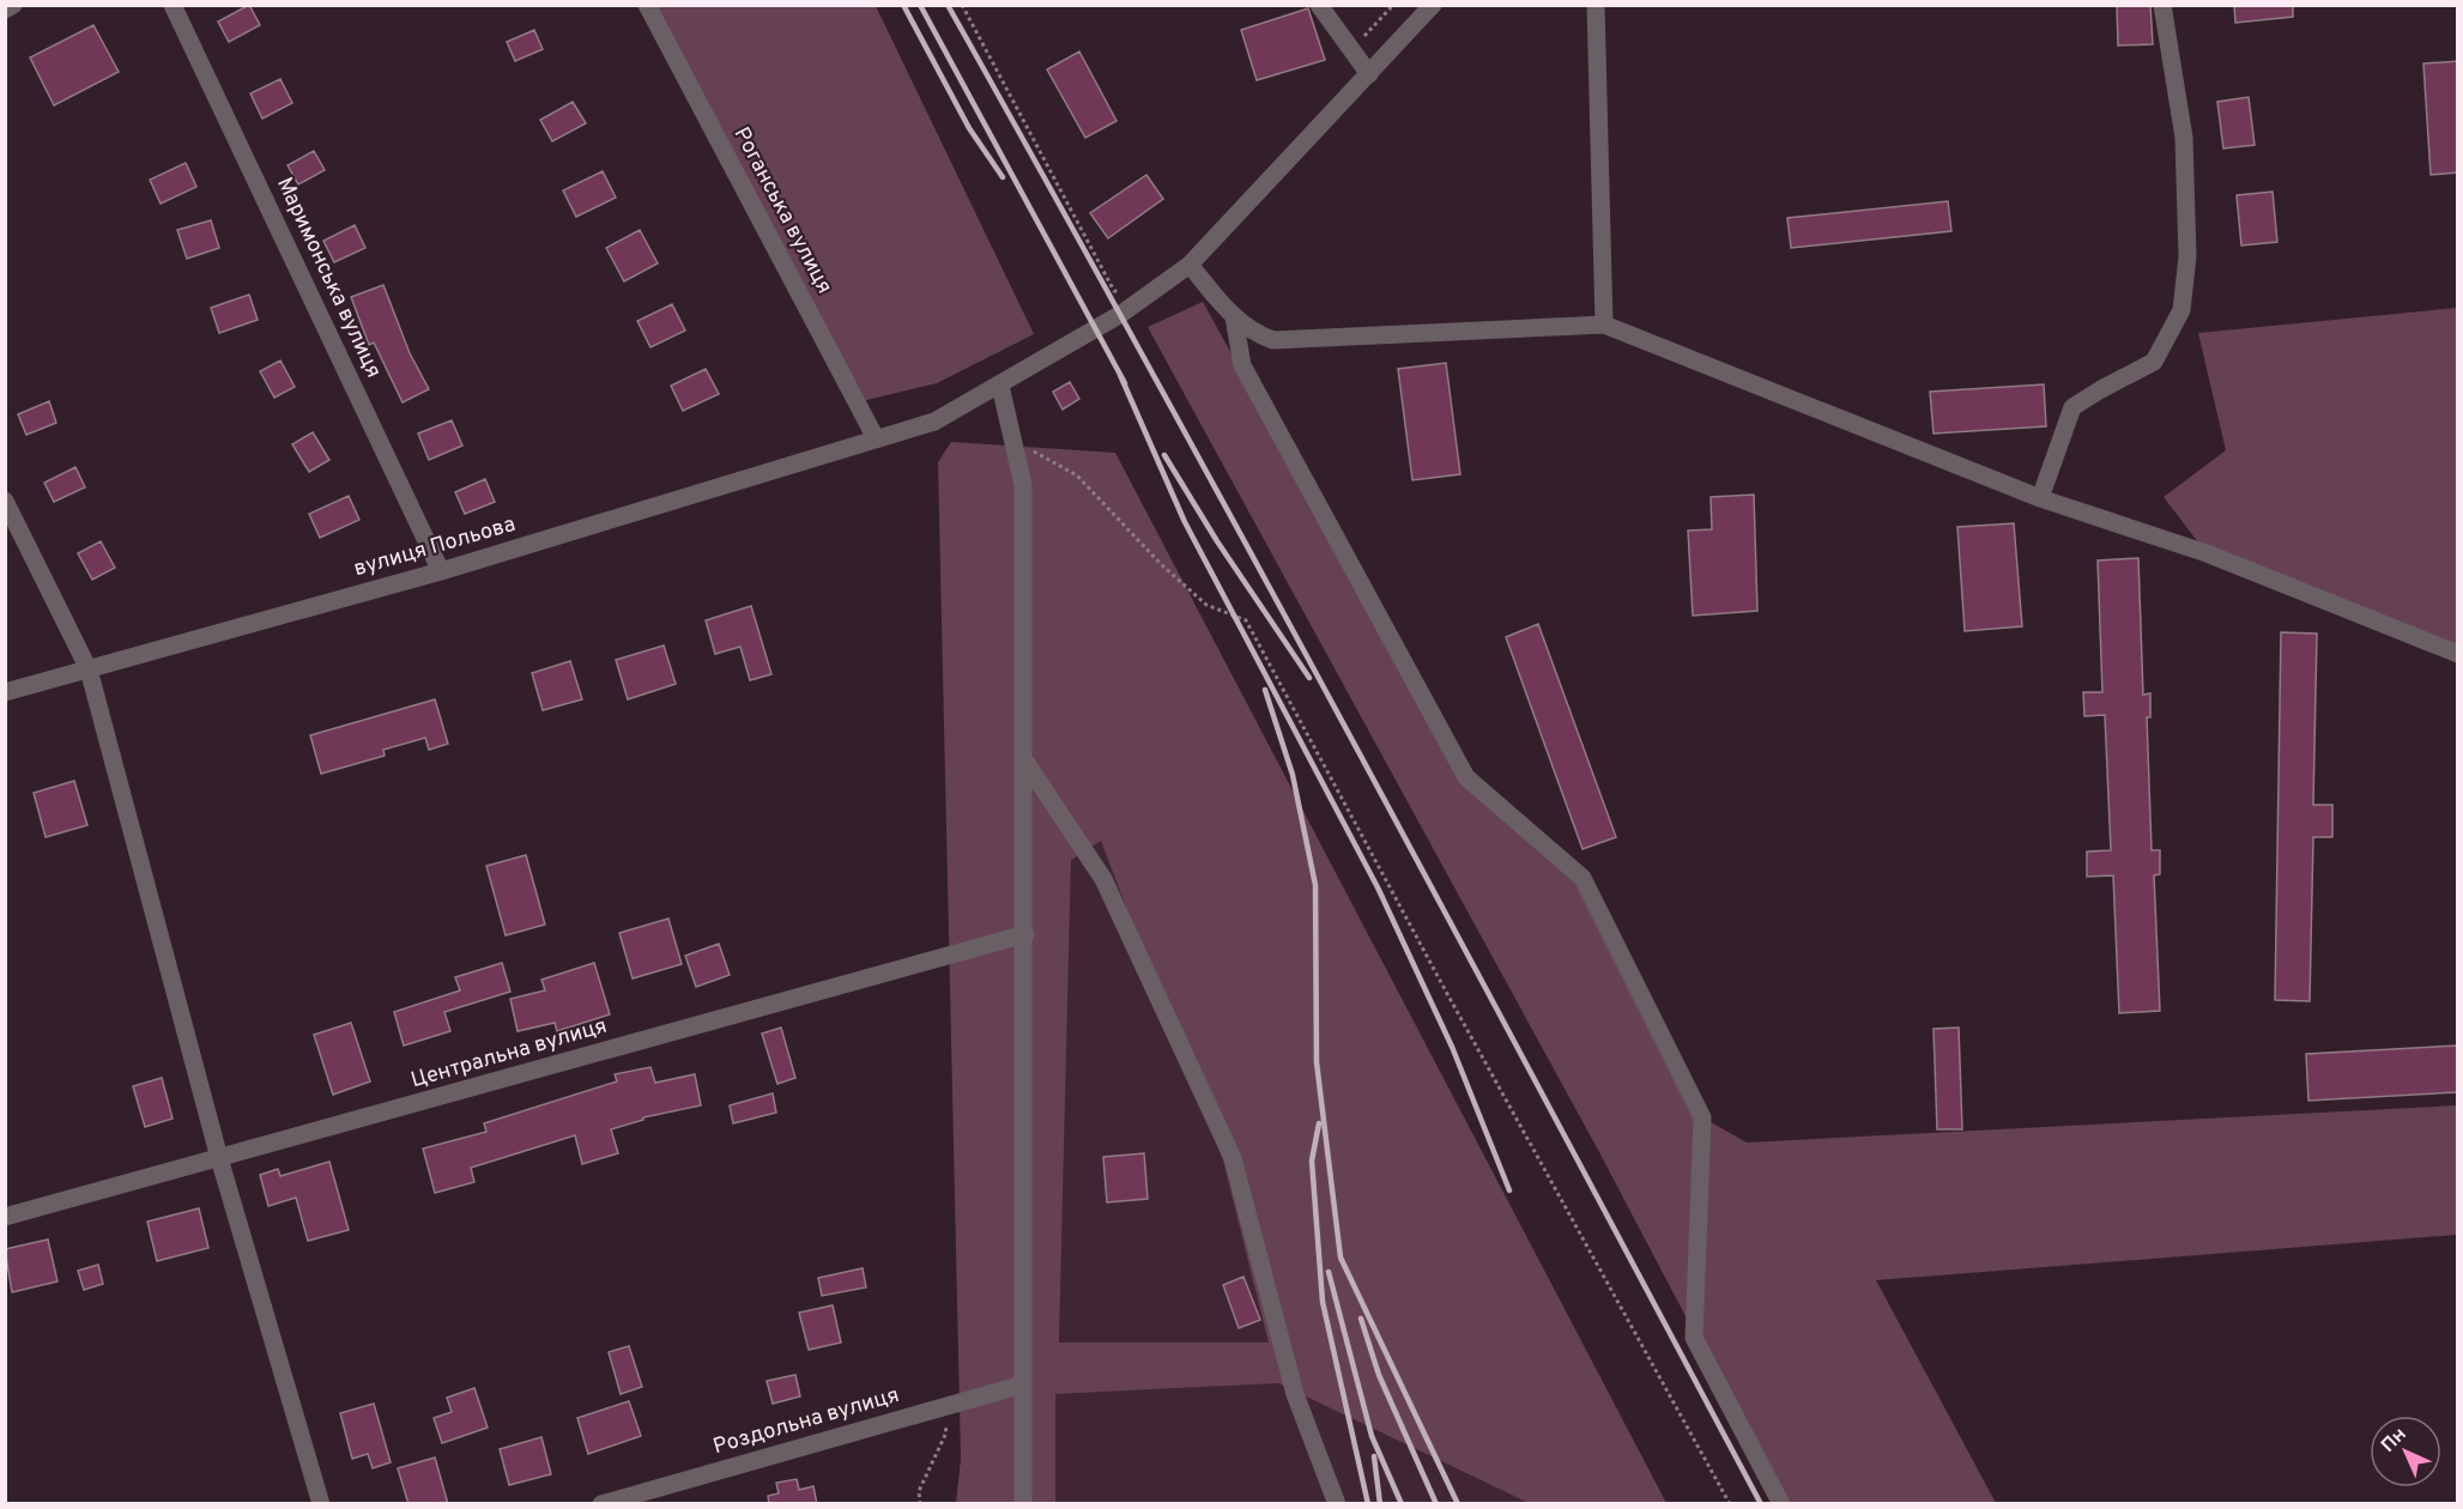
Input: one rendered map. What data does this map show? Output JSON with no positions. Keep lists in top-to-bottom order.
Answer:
{
  "streets": {
    "street": [
      "Роганська вулиця",
      "Маримонська вулиця",
      "вулиця Польова",
      "Центральна вулиця",
      "Роздольна вулиця"
    ]
  },
  "crossings": [
    ["Роганська вулиця", "вулиця Польова"],
    ["Маримонська вулиця", "вулиця Польова"]
  ],
  "north": "top left"
}
